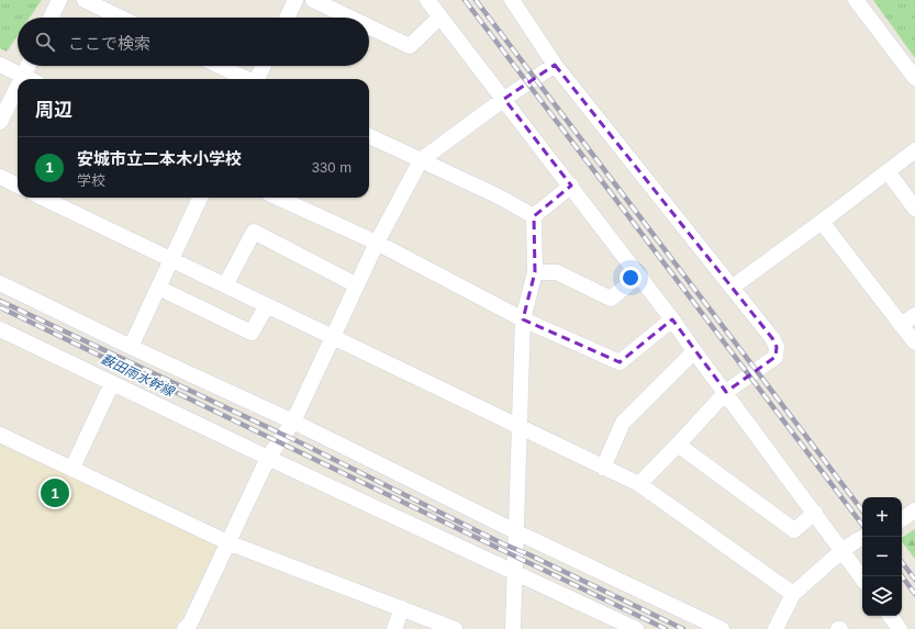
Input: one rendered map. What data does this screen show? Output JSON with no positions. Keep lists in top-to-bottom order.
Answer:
{
  "water": ["薮田雨水幹線"],
  "page": {
    "search": "ここで検索",
    "heading": "周辺",
    "list": [
      {
        "mark": "1",
        "name": "安城市立二本木小学校",
        "note": "学校",
        "value": "330 m"
      }
    ],
    "pins": "1",
    "map_buttons": ["+", "−"]
  }
}
